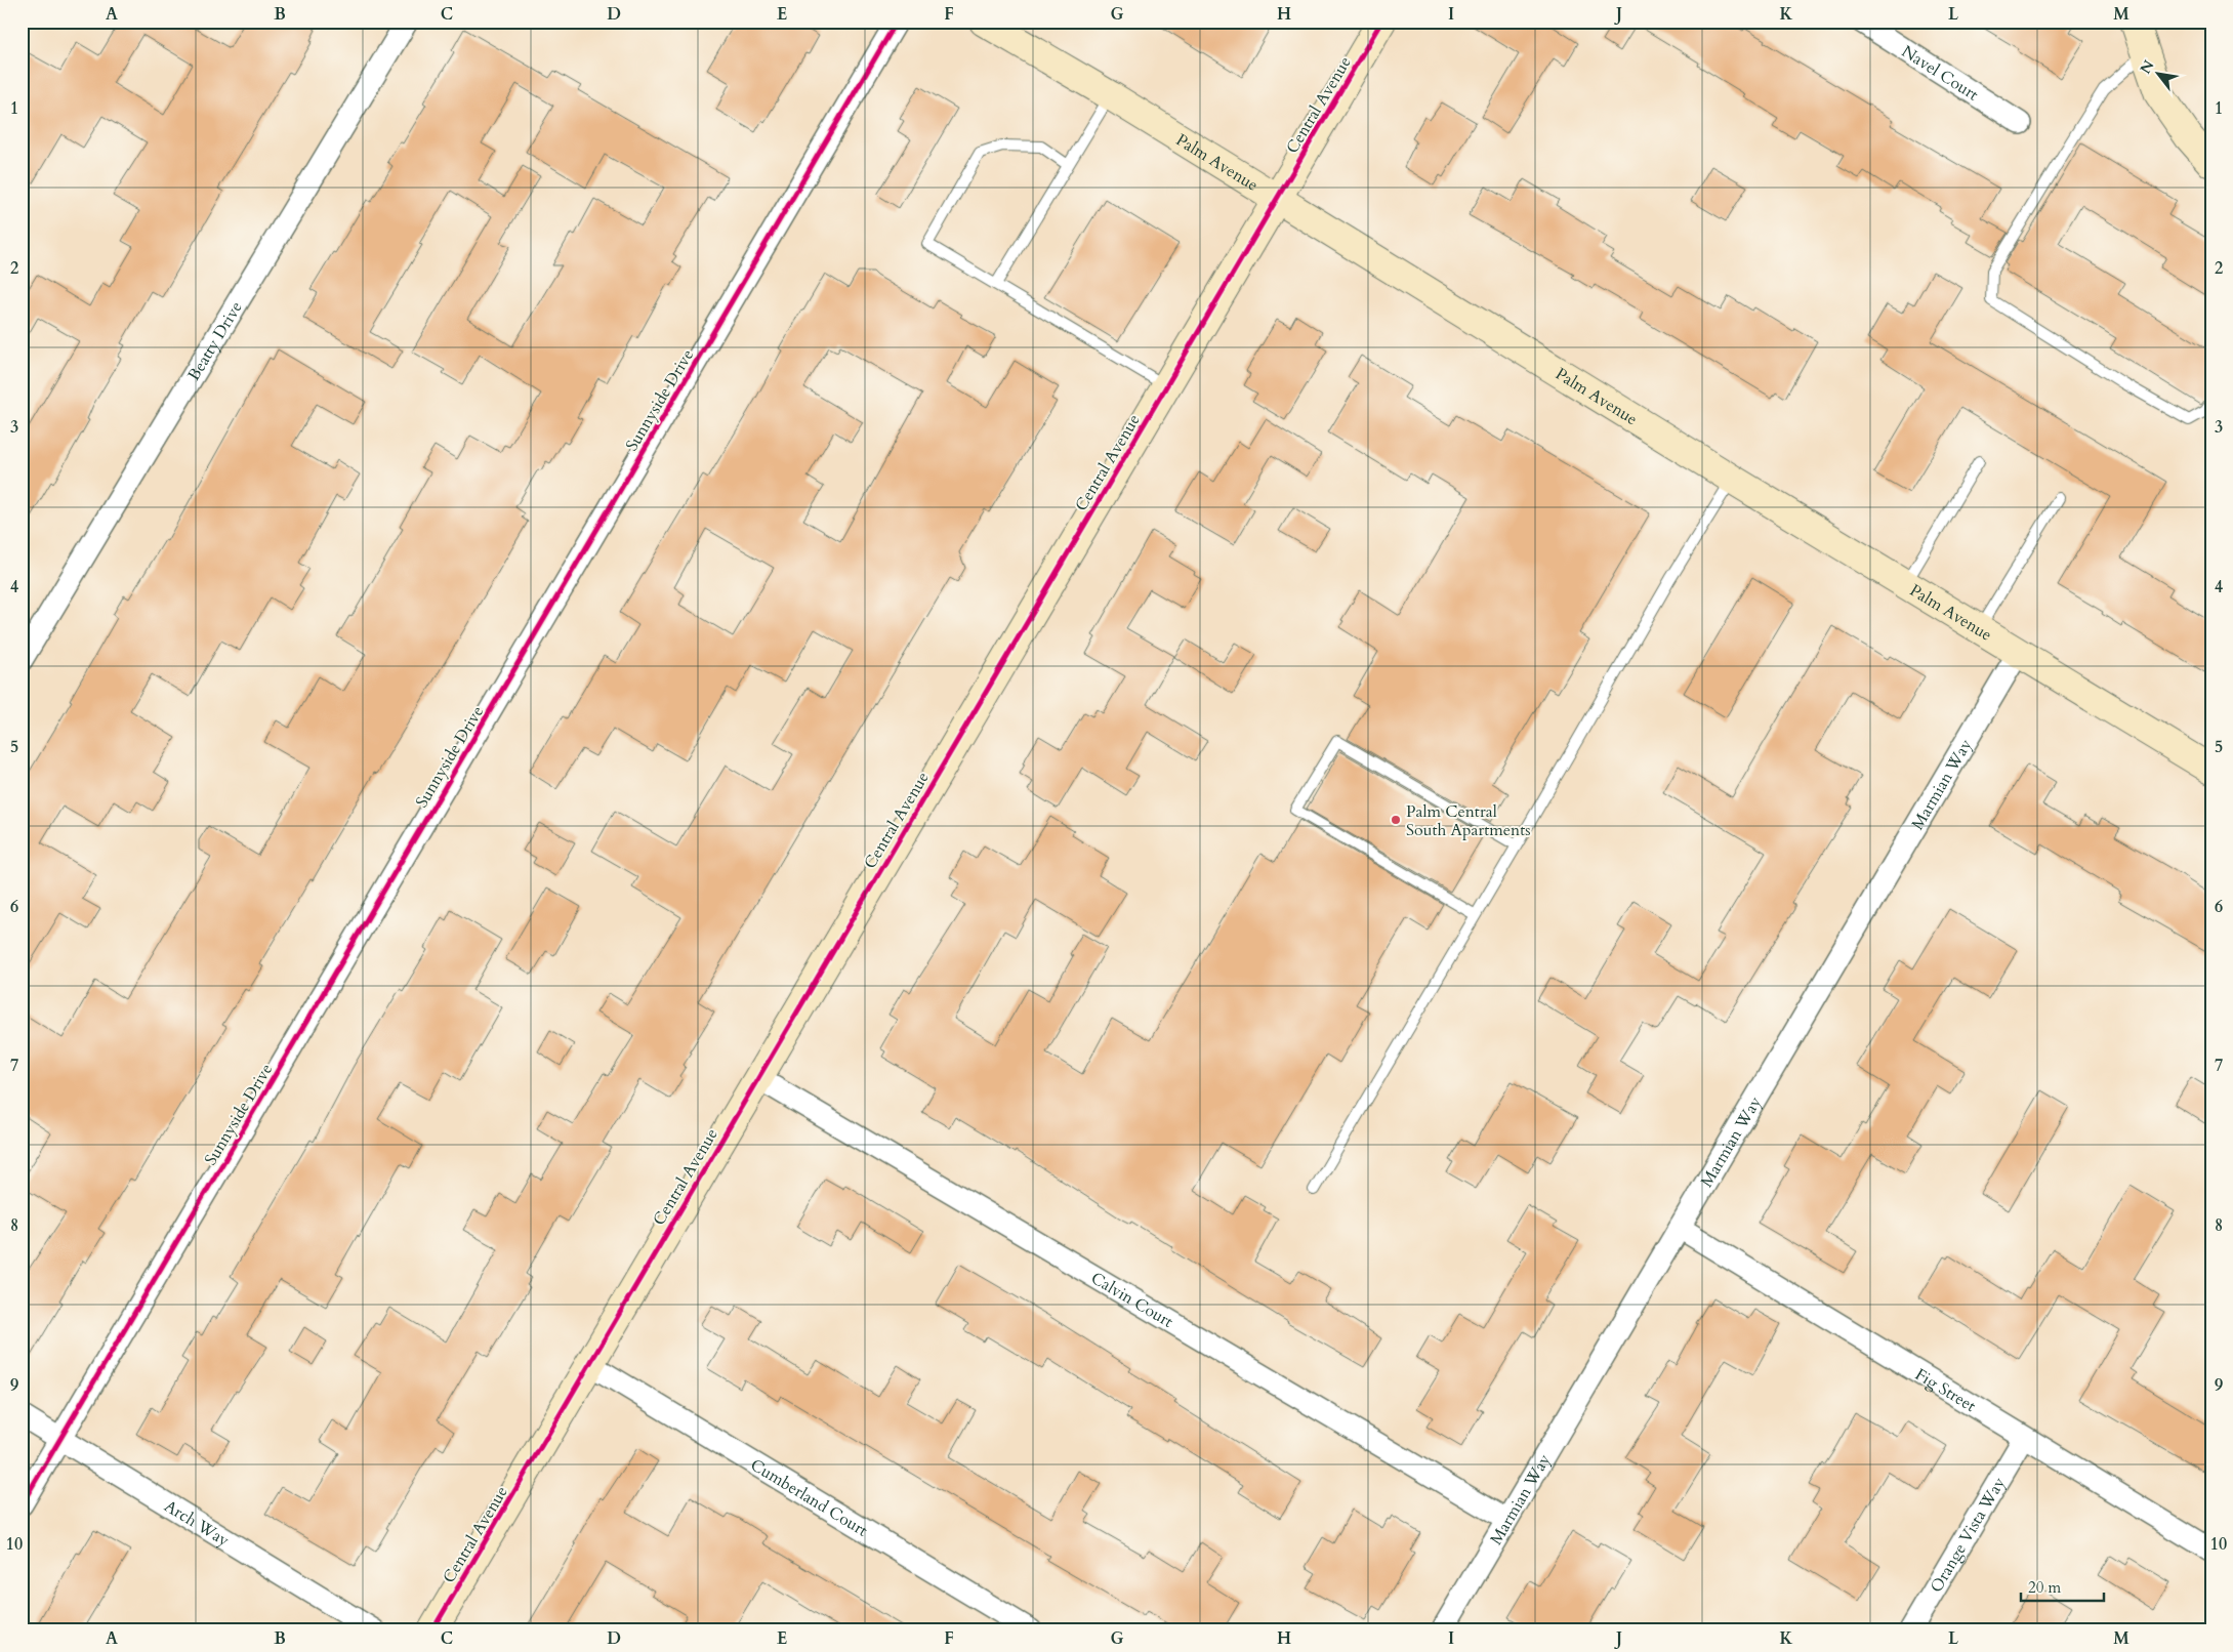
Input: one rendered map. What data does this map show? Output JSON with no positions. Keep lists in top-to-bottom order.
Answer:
{
  "streets": {
    "main road": ["Central Avenue", "Palm Avenue"],
    "street": [
      "Navel Court",
      "Beatty Drive",
      "Sunnyside Drive",
      "Marmian Way",
      "Calvin Court",
      "Fig Street",
      "Cumberland Court",
      "Arch Way",
      "Orange Vista Way"
    ]
  },
  "crossings": [
    ["Central Avenue", "Palm Avenue"],
    ["Central Avenue", "Calvin Court"],
    ["Central Avenue", "Cumberland Court"],
    ["Palm Avenue", "Marmian Way"],
    ["Sunnyside Drive", "Arch Way"],
    ["Marmian Way", "Calvin Court"],
    ["Marmian Way", "Fig Street"],
    ["Fig Street", "Orange Vista Way"]
  ],
  "places": ["Palm Central South Apartments"],
  "scale_bar": "20 m",
  "north": "top left",
  "grid": {
    "columns": [
      "A",
      "B",
      "C",
      "D",
      "E",
      "F",
      "G",
      "H",
      "I",
      "J",
      "K",
      "L",
      "M"
    ],
    "rows": [
      "1",
      "2",
      "3",
      "4",
      "5",
      "6",
      "7",
      "8",
      "9",
      "10"
    ]
  }
}
